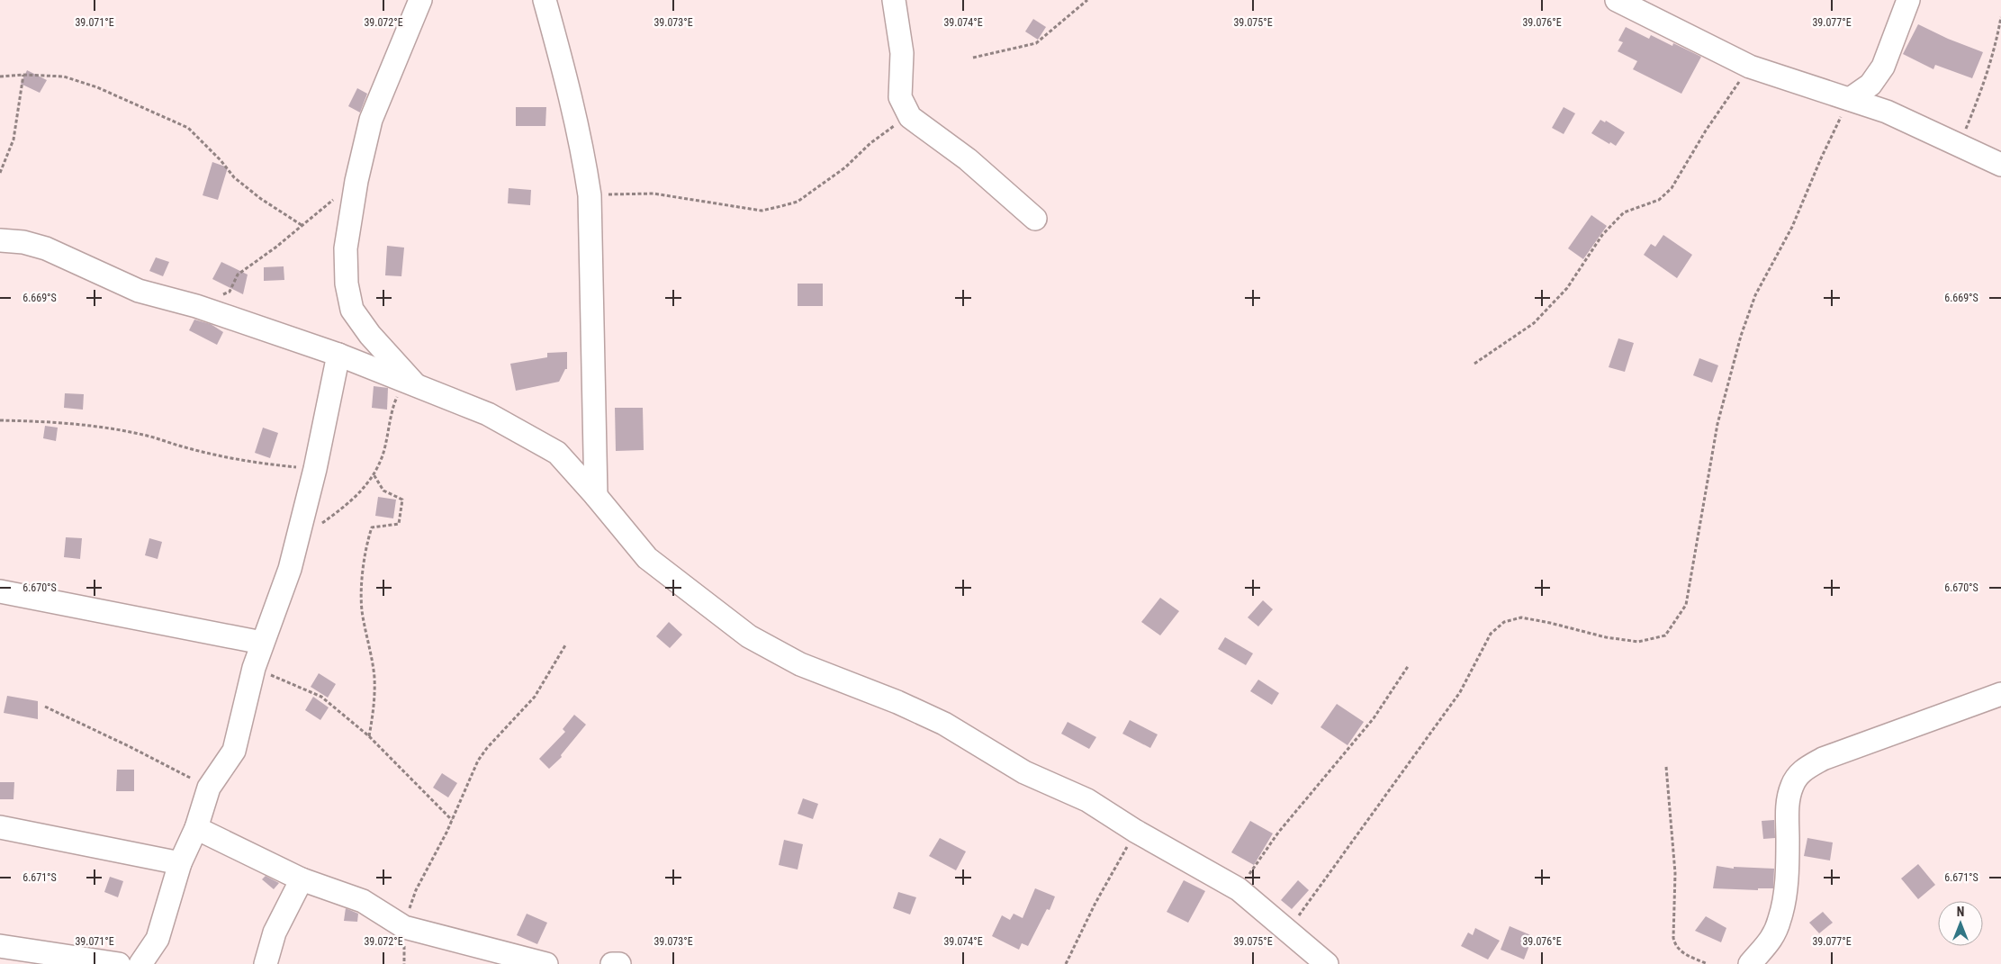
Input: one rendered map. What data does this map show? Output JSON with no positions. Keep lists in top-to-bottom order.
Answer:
{
  "north": "top",
  "coordinates": [
    "39.071°E",
    "39.072°E",
    "39.073°E",
    "39.074°E",
    "39.075°E",
    "39.076°E",
    "39.077°E",
    "6.669°S",
    "6.670°S",
    "6.671°S"
  ]
}
